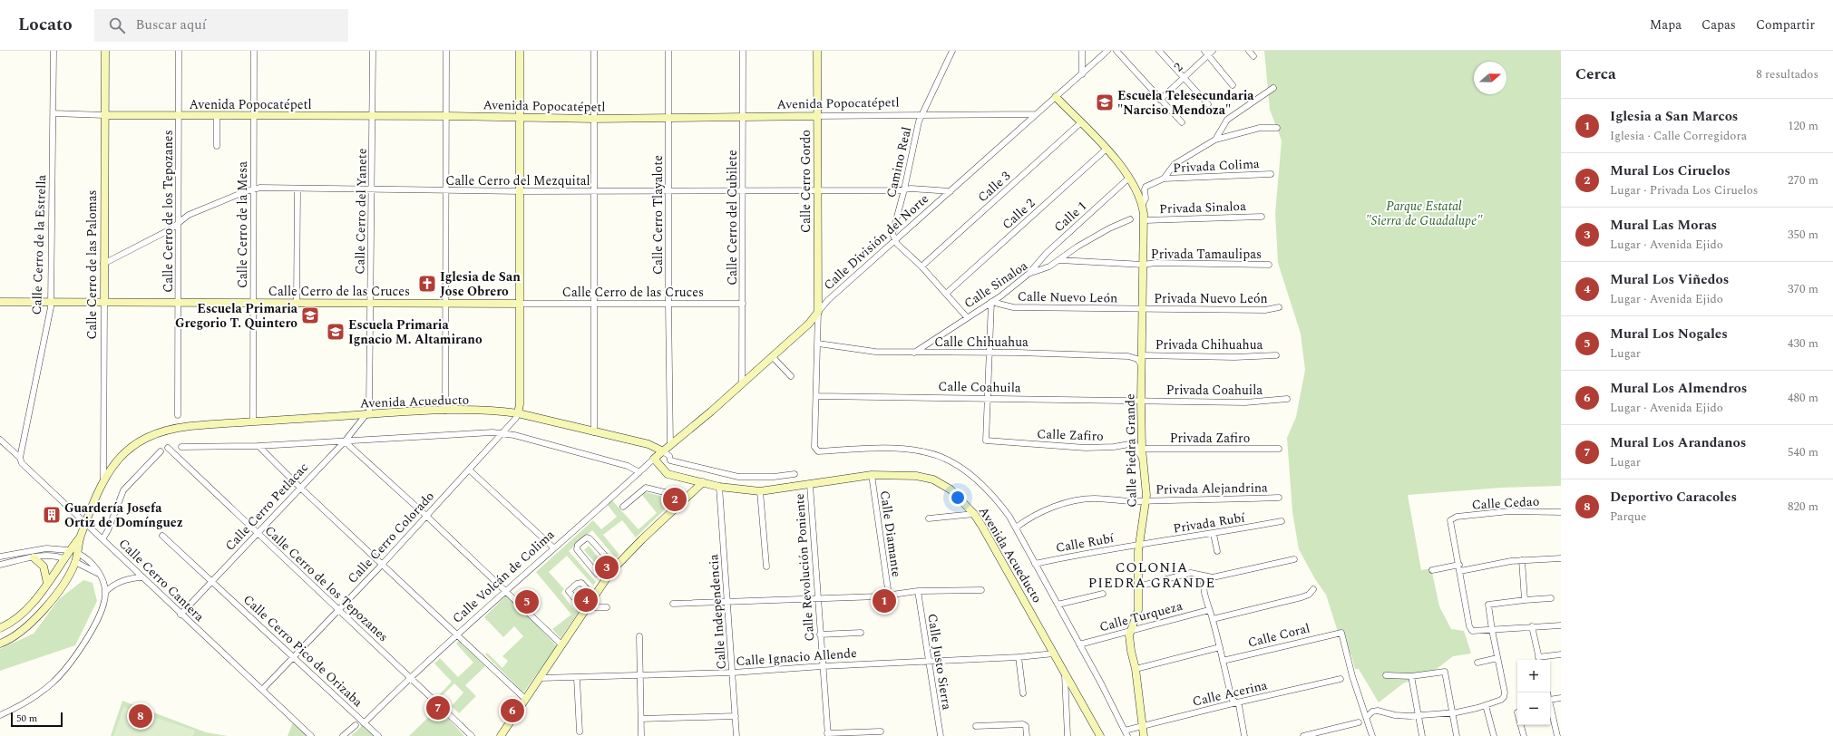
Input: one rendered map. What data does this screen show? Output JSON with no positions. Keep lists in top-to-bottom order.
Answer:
{
  "streets": {
    "street": [
      "2",
      "Avenida Popocatépetl",
      "Camino Real",
      "Privada Colima",
      "Calle Cerro del Mezquital",
      "Calle Cerro Gordo",
      "Calle 3",
      "Privada Sinaloa",
      "Calle Cerro de los Tepozanes",
      "Calle Cerro del Yanete",
      "Calle 2",
      "Calle Cerro Tlayalote",
      "Calle 1",
      "Calle Cerro del Cubilete",
      "Calle Cerro de la Mesa",
      "Calle División del Norte",
      "Calle Cerro de la Estrella",
      "Privada Tamaulipas",
      "Calle Cerro de las Palomas",
      "Calle Sinaloa",
      "Calle Cerro de las Cruces",
      "Calle Nuevo León",
      "Privada Nuevo León",
      "Calle Chihuahua",
      "Privada Chihuahua",
      "Calle Coahuila",
      "Privada Coahuila",
      "Avenida Acueducto",
      "Calle Zafiro",
      "Privada Zafiro",
      "Calle Piedra Grande",
      "Privada Alejandrina",
      "Calle Cedao",
      "Calle Cerro Petlacac",
      "Privada Rubí",
      "Calle Diamante",
      "Calle Cerro Colorado",
      "Calle Rubí",
      "Calle Revolución Poniente",
      "Calle Volcán de Colima",
      "Calle Cerro Cantera",
      "Calle Independencia",
      "Calle Turqueza",
      "Calle Coral",
      "Calle Cerro Pico de Orizaba",
      "Calle Ignacio Allende",
      "Calle Justo Sierra",
      "Calle Acerina"
    ]
  },
  "crossings": [
    ["Avenida Popocatépetl", "Camino Real"],
    ["Avenida Popocatépetl", "Calle Cerro Gordo"],
    ["Avenida Popocatépetl", "Calle Cerro de los Tepozanes"],
    ["Avenida Popocatépetl", "Calle Cerro del Yanete"],
    ["Avenida Popocatépetl", "Calle Cerro Tlayalote"],
    ["Avenida Popocatépetl", "Calle Cerro del Cubilete"],
    ["Avenida Popocatépetl", "Calle Cerro de la Mesa"],
    ["Avenida Popocatépetl", "Calle División del Norte"],
    ["Avenida Popocatépetl", "Calle Cerro de la Estrella"],
    ["Avenida Popocatépetl", "Calle Cerro de las Palomas"],
    ["Camino Real", "Calle Cerro del Mezquital"],
    ["Camino Real", "Calle División del Norte"],
    ["Calle Cerro del Mezquital", "Calle Cerro Gordo"],
    ["Calle Cerro del Mezquital", "Calle Cerro de los Tepozanes"],
    ["Calle Cerro del Mezquital", "Calle Cerro del Yanete"],
    ["Calle Cerro del Mezquital", "Calle Cerro Tlayalote"],
    ["Calle Cerro del Mezquital", "Calle Cerro del Cubilete"],
    ["Calle Cerro del Mezquital", "Calle Cerro de la Mesa"],
    ["Calle Cerro del Mezquital", "Calle División del Norte"],
    ["Calle Cerro del Mezquital", "Calle Cerro de las Palomas"],
    ["Calle Cerro Gordo", "Calle División del Norte"],
    ["Calle 3", "Calle Piedra Grande"],
    ["Privada Sinaloa", "Calle Piedra Grande"],
    ["Calle Cerro de los Tepozanes", "Calle Cerro de las Cruces"],
    ["Calle Cerro de los Tepozanes", "Calle Cerro Petlacac"],
    ["Calle Cerro de los Tepozanes", "Calle Cerro Colorado"],
    ["Calle Cerro de los Tepozanes", "Calle Volcán de Colima"],
    ["Calle Cerro del Yanete", "Calle Cerro de las Cruces"],
    ["Calle Cerro del Yanete", "Avenida Acueducto"],
    ["Calle Cerro del Yanete", "Calle Cerro Petlacac"],
    ["Calle 2", "Calle Piedra Grande"],
    ["Calle Cerro Tlayalote", "Calle División del Norte"],
    ["Calle Cerro Tlayalote", "Calle Cerro de las Cruces"],
    ["Calle 1", "Calle Sinaloa"],
    ["Calle 1", "Calle Piedra Grande"],
    ["Calle Cerro del Cubilete", "Calle División del Norte"],
    ["Calle Cerro del Cubilete", "Calle Cerro de las Cruces"],
    ["Calle Cerro de la Mesa", "Calle Cerro de las Cruces"],
    ["Calle Cerro de la Mesa", "Avenida Acueducto"],
    ["Calle División del Norte", "Avenida Acueducto"],
    ["Calle División del Norte", "Calle Piedra Grande"],
    ["Calle División del Norte", "Calle Volcán de Colima"],
    ["Calle Cerro de la Estrella", "Calle Cerro de las Cruces"],
    ["Calle Cerro de la Estrella", "Calle Cerro Cantera"],
    ["Privada Tamaulipas", "Calle Sinaloa"],
    ["Privada Tamaulipas", "Calle Piedra Grande"],
    ["Calle Cerro de las Palomas", "Calle Cerro de las Cruces"],
    ["Calle Cerro de las Palomas", "Avenida Acueducto"],
    ["Calle Sinaloa", "Calle Nuevo León"],
    ["Calle Sinaloa", "Calle Chihuahua"],
    ["Calle Nuevo León", "Privada Nuevo León"],
    ["Calle Nuevo León", "Calle Piedra Grande"],
    ["Privada Nuevo León", "Calle Piedra Grande"],
    ["Calle Chihuahua", "Calle Piedra Grande"],
    ["Privada Chihuahua", "Calle Piedra Grande"],
    ["Calle Coahuila", "Privada Coahuila"],
    ["Calle Coahuila", "Avenida Acueducto"],
    ["Calle Coahuila", "Calle Zafiro"],
    ["Calle Coahuila", "Calle Piedra Grande"],
    ["Privada Coahuila", "Calle Piedra Grande"],
    ["Avenida Acueducto", "Privada Alejandrina"],
    ["Avenida Acueducto", "Calle Cerro Petlacac"],
    ["Avenida Acueducto", "Calle Diamante"],
    ["Avenida Acueducto", "Calle Cerro Colorado"],
    ["Avenida Acueducto", "Calle Rubí"],
    ["Avenida Acueducto", "Calle Revolución Poniente"],
    ["Avenida Acueducto", "Calle Volcán de Colima"],
    ["Avenida Acueducto", "Calle Cerro Cantera"],
    ["Avenida Acueducto", "Calle Independencia"],
    ["Avenida Acueducto", "Calle Turqueza"],
    ["Avenida Acueducto", "Calle Ignacio Allende"],
    ["Avenida Acueducto", "Calle Acerina"],
    ["Calle Zafiro", "Calle Piedra Grande"],
    ["Privada Zafiro", "Calle Piedra Grande"],
    ["Calle Piedra Grande", "Privada Alejandrina"],
    ["Calle Piedra Grande", "Privada Rubí"],
    ["Calle Piedra Grande", "Calle Rubí"],
    ["Calle Piedra Grande", "Calle Turqueza"],
    ["Calle Piedra Grande", "Calle Acerina"],
    ["Calle Cerro Petlacac", "Calle Cerro Cantera"],
    ["Calle Cerro Petlacac", "Calle Cerro Pico de Orizaba"],
    ["Privada Rubí", "Calle Rubí"],
    ["Calle Cerro Colorado", "Calle Cerro Cantera"],
    ["Calle Cerro Colorado", "Calle Cerro Pico de Orizaba"],
    ["Calle Revolución Poniente", "Calle Ignacio Allende"],
    ["Calle Volcán de Colima", "Calle Cerro Pico de Orizaba"],
    ["Calle Independencia", "Calle Ignacio Allende"],
    ["Calle Ignacio Allende", "Calle Justo Sierra"]
  ],
  "districts": ["COLONIA PIEDRA GRANDE"],
  "parks": ["Parque Estatal \"Sierra de Guadalupe\""],
  "places": {
    "school or university": ["Escuela Telesecundaria \"Narciso Mendoza\"", "Escuela Primaria Gregorio T. Quintero", "Escuela Primaria Ignacio M. Altamirano"],
    "church": ["Iglesia de San Jose Obrero"],
    "building": ["Guardería Josefa Ortiz de Domínguez"]
  },
  "scale_bar": "50 m",
  "north": "right",
  "page": {
    "header": "Locato",
    "search": "Buscar aquí",
    "nav": ["Mapa", "Capas", "Compartir"],
    "heading": ["Cerca", "8 resultados"],
    "list": [
      {
        "mark": "1",
        "name": "Iglesia a San Marcos",
        "note": "Iglesia · Calle Corregidora",
        "value": "120 m"
      },
      {
        "mark": "2",
        "name": "Mural Los Ciruelos",
        "note": "Lugar · Privada Los Ciruelos",
        "value": "270 m"
      },
      {
        "mark": "3",
        "name": "Mural Las Moras",
        "note": "Lugar · Avenida Ejido",
        "value": "350 m"
      },
      {
        "mark": "4",
        "name": "Mural Los Viñedos",
        "note": "Lugar · Avenida Ejido",
        "value": "370 m"
      },
      {
        "mark": "5",
        "name": "Mural Los Nogales",
        "note": "Lugar",
        "value": "430 m"
      },
      {
        "mark": "6",
        "name": "Mural Los Almendros",
        "note": "Lugar · Avenida Ejido",
        "value": "480 m"
      },
      {
        "mark": "7",
        "name": "Mural Los Arandanos",
        "note": "Lugar",
        "value": "540 m"
      },
      {
        "mark": "8",
        "name": "Deportivo Caracoles",
        "note": "Parque",
        "value": "820 m"
      }
    ],
    "pins": [
      "2",
      "3",
      "4",
      "1",
      "5",
      "7",
      "6",
      "8"
    ],
    "map_buttons": ["+", "−"],
    "scale": "50 m"
  }
}
